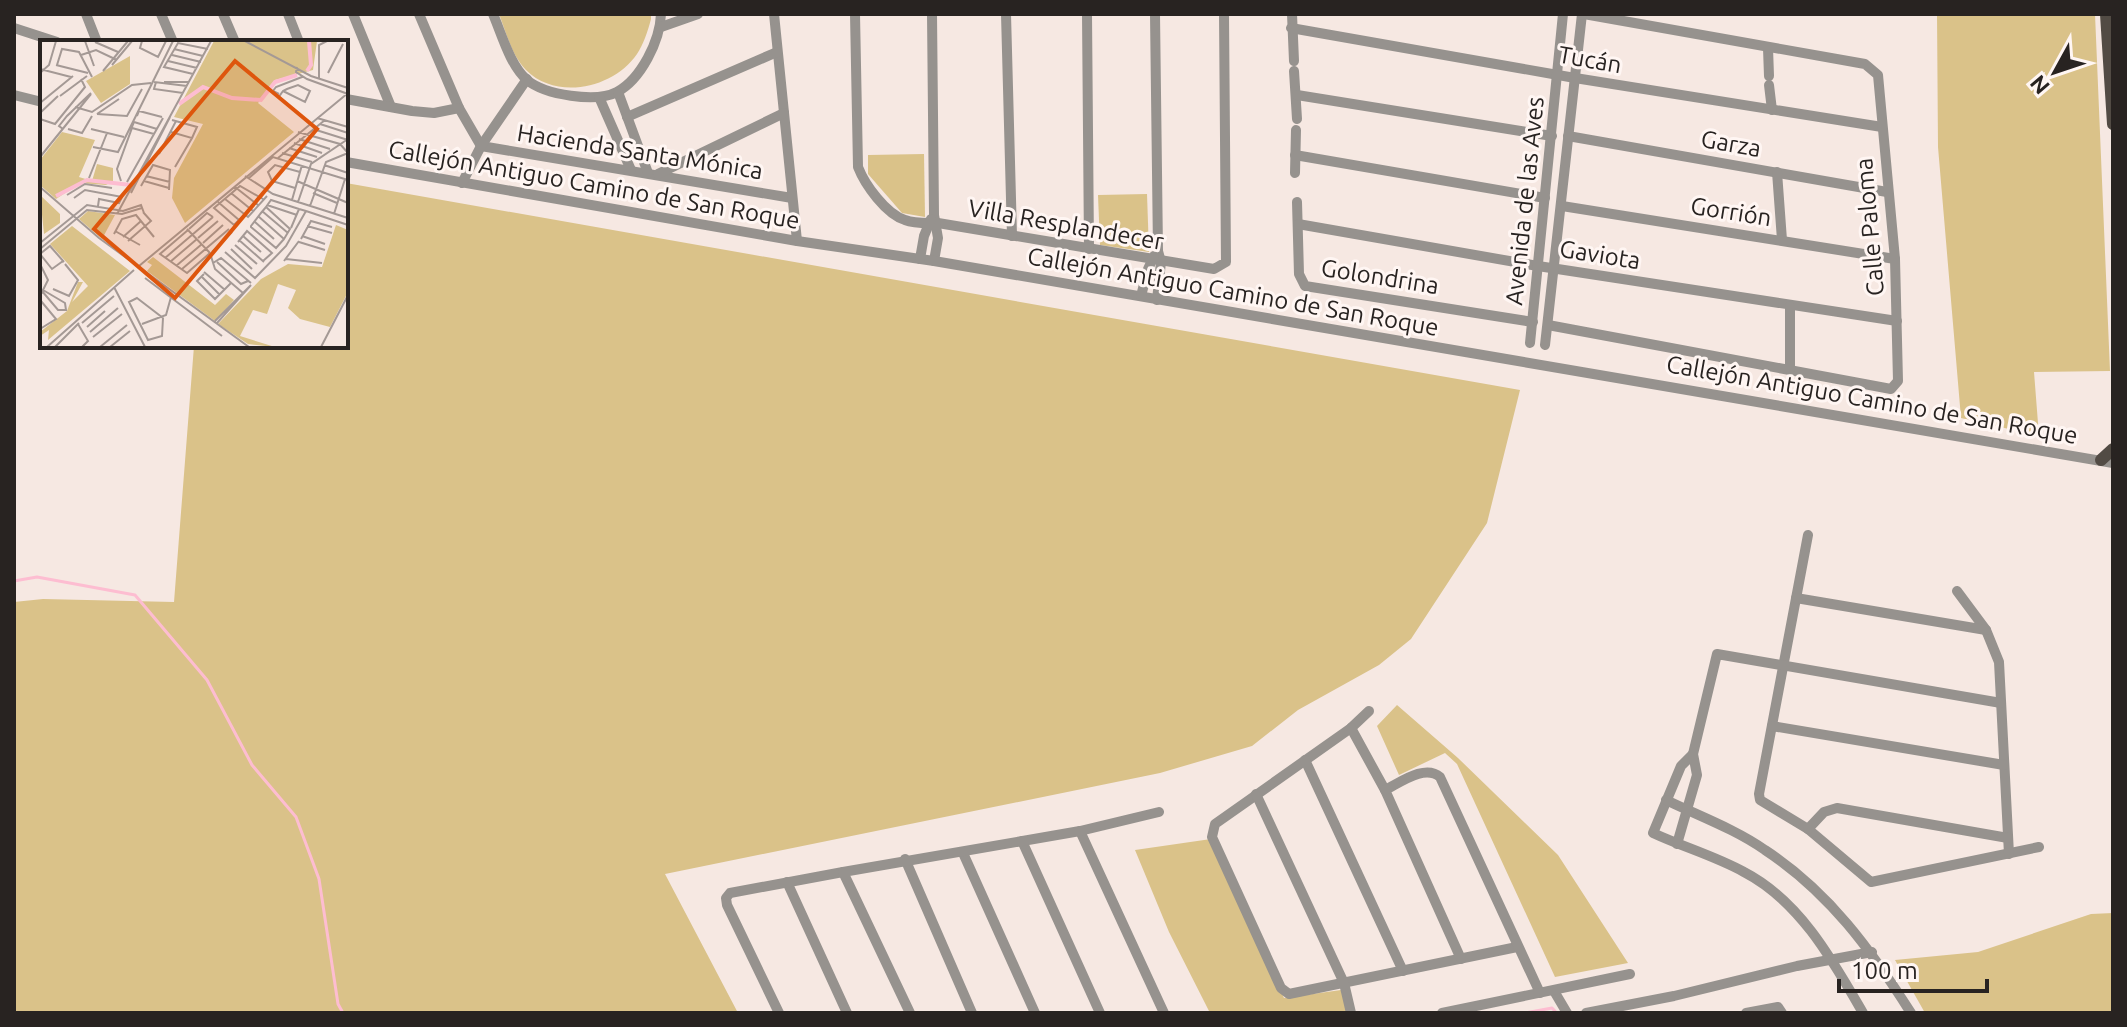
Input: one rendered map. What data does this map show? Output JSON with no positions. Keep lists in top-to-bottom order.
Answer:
{
  "streets": {
    "street": [
      "Tucán",
      "Garza",
      "Hacienda Santa Mónica",
      "Callejón Antiguo Camino de San Roque",
      "Avenida de las Aves",
      "Gorrión",
      "Villa Resplandecer",
      "Calle Paloma",
      "Gaviota",
      "Golondrina"
    ]
  },
  "crossings": [
    ["Tucán", "Avenida de las Aves"],
    ["Tucán", "Calle Paloma"],
    ["Garza", "Avenida de las Aves"],
    ["Garza", "Calle Paloma"],
    ["Avenida de las Aves", "Gorrión"],
    ["Avenida de las Aves", "Gaviota"],
    ["Avenida de las Aves", "Golondrina"],
    ["Gorrión", "Calle Paloma"],
    ["Calle Paloma", "Gaviota"],
    ["Gaviota", "Golondrina"]
  ],
  "scale_bar": "100 m",
  "north": "bottom left"
}
